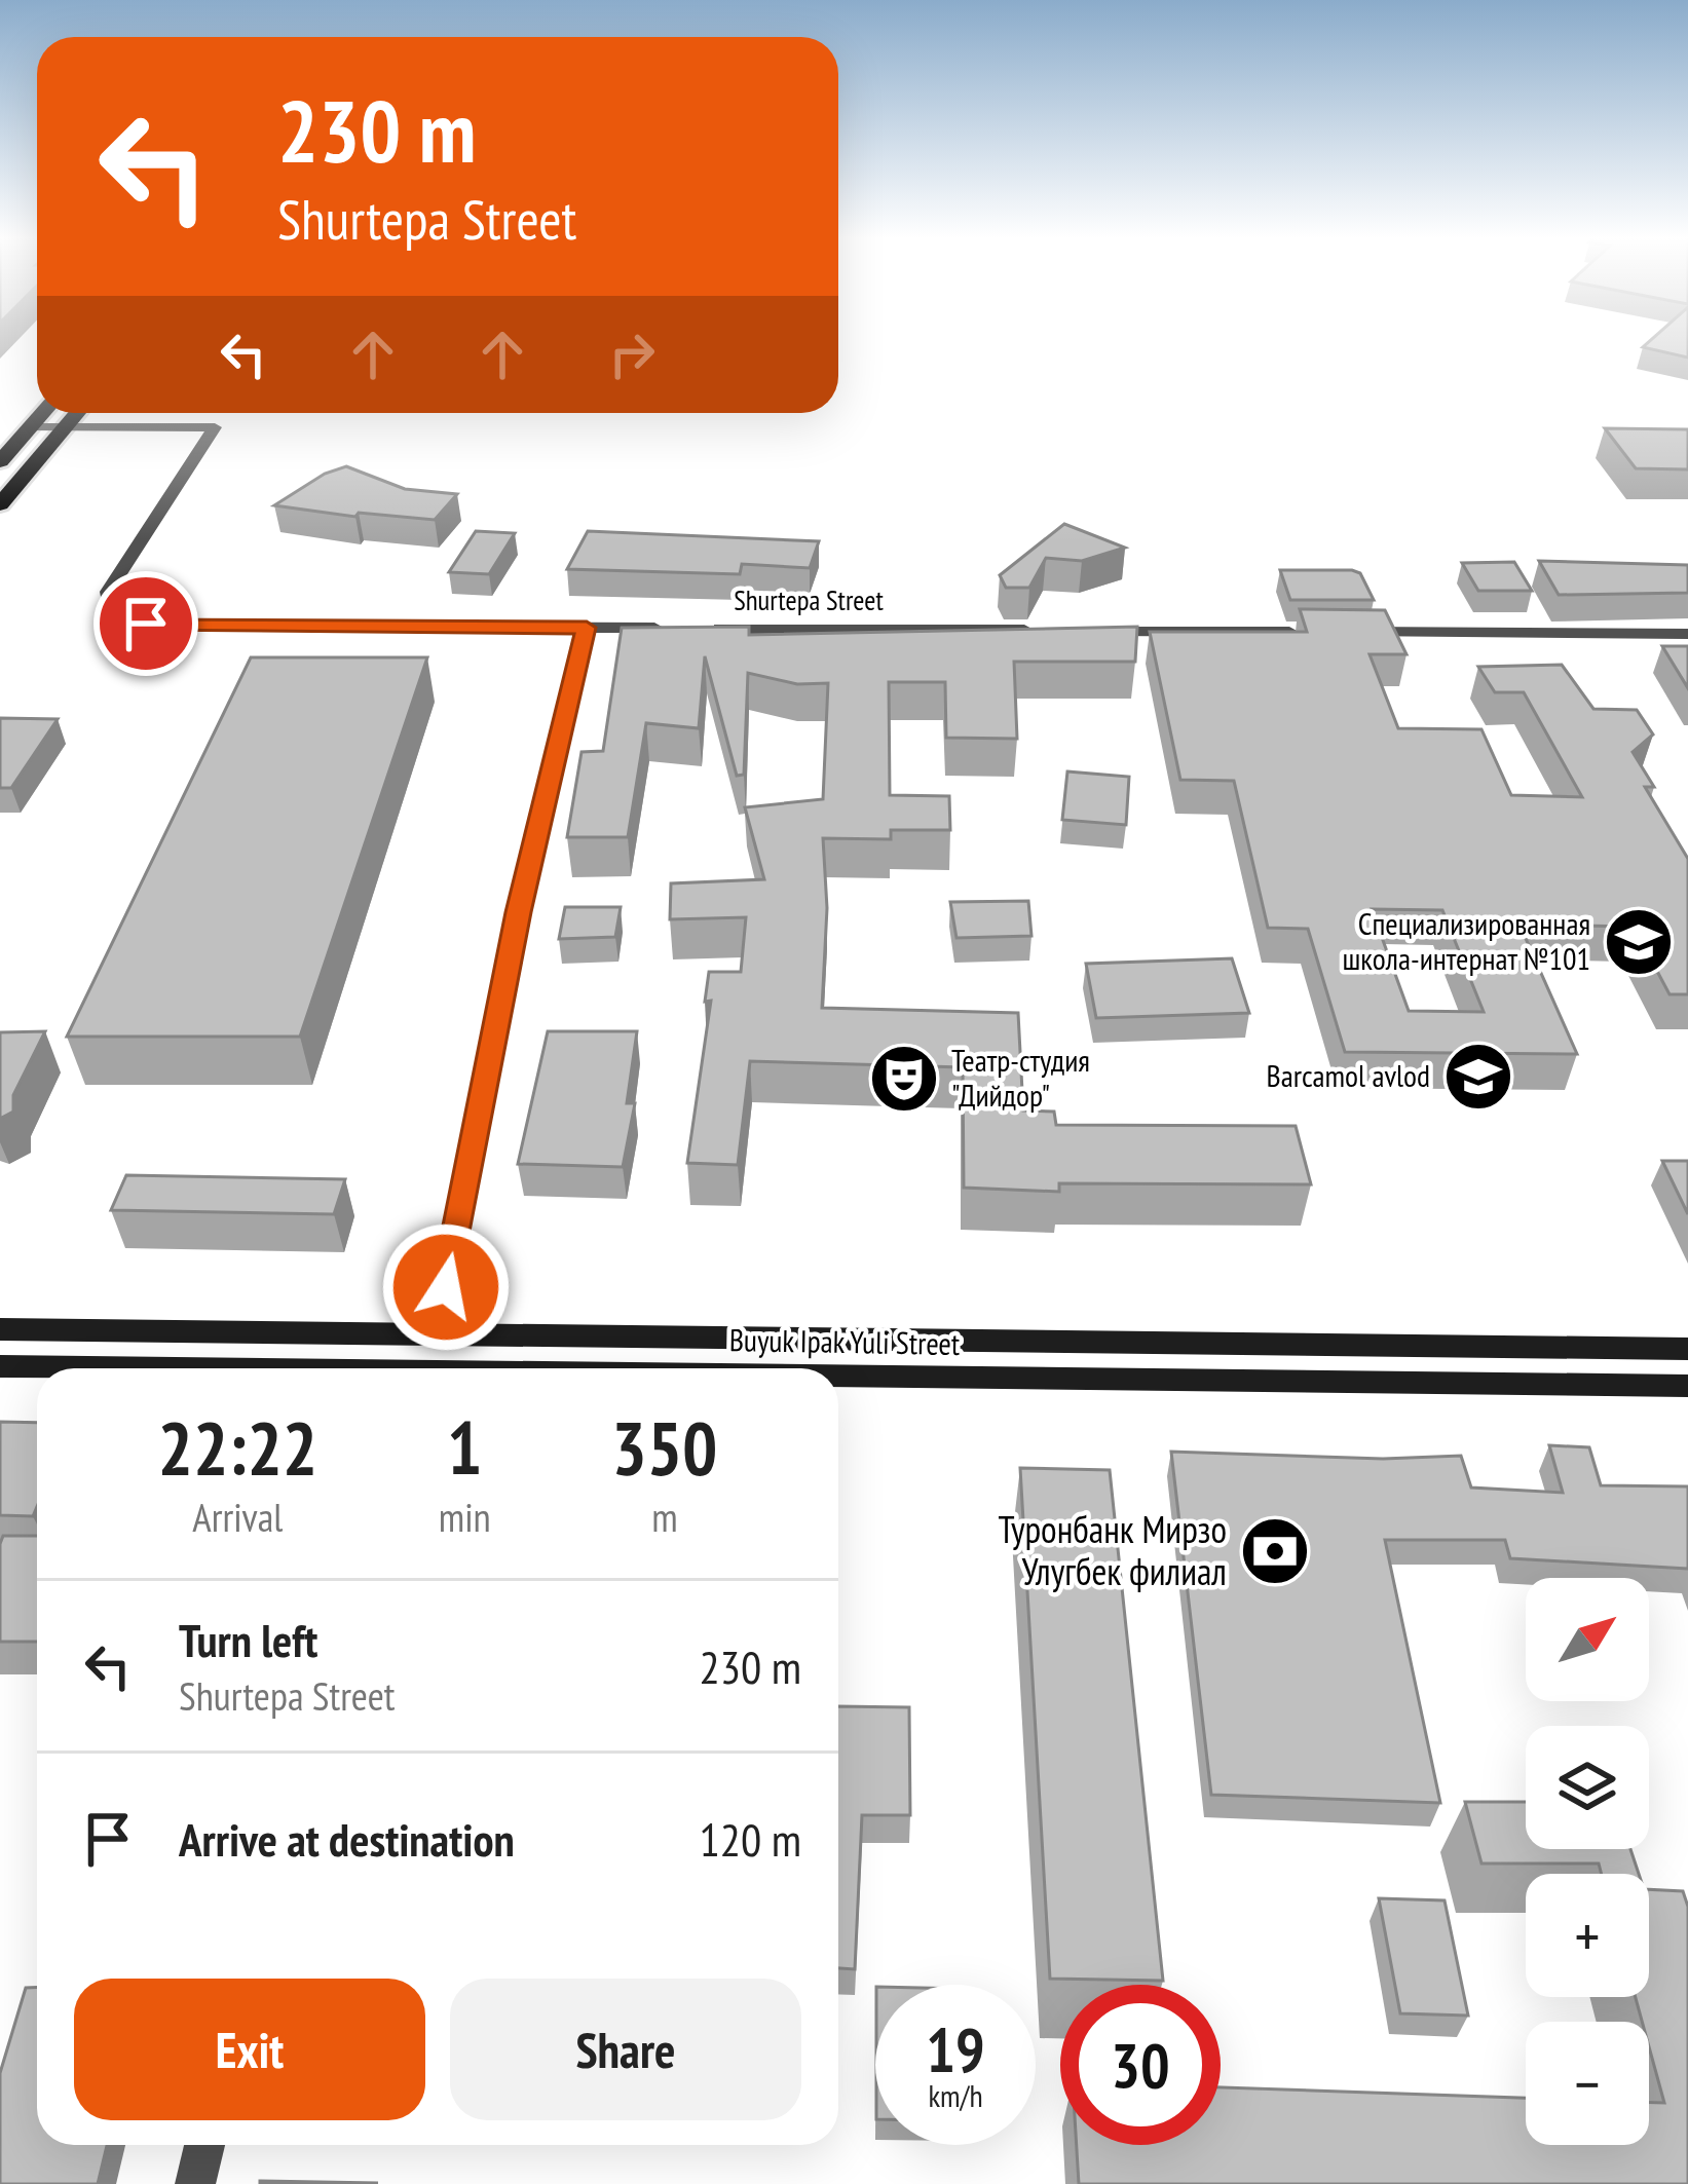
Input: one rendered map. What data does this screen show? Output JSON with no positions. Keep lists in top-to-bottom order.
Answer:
{
  "streets": {
    "main road": ["Buyuk Ipak Yuli Street"],
    "street": ["Shurtepa Street"]
  },
  "places": {
    "school or university": ["Специализированная школа-интернат №101", "Barcamol avlod"],
    "theatre": ["Театр-студия \"Дийдор\""],
    "bank": ["Туронбанк Мирзо Улугбек филиал"]
  },
  "north": "top right",
  "page": {
    "turn": ["230 m", "Shurtepa Street"],
    "eta": [
      "22:22",
      "Arrival",
      "1",
      "min",
      "350",
      "m"
    ],
    "map_buttons": ["+", "−"],
    "list": [
      {
        "name": "Turn left",
        "note": "Shurtepa Street",
        "value": "230 m"
      },
      {
        "name": "Arrive at destination",
        "value": "120 m"
      }
    ],
    "buttons": ["Exit", "Share"],
    "speed": "19 km/h",
    "limit": "30"
  }
}
